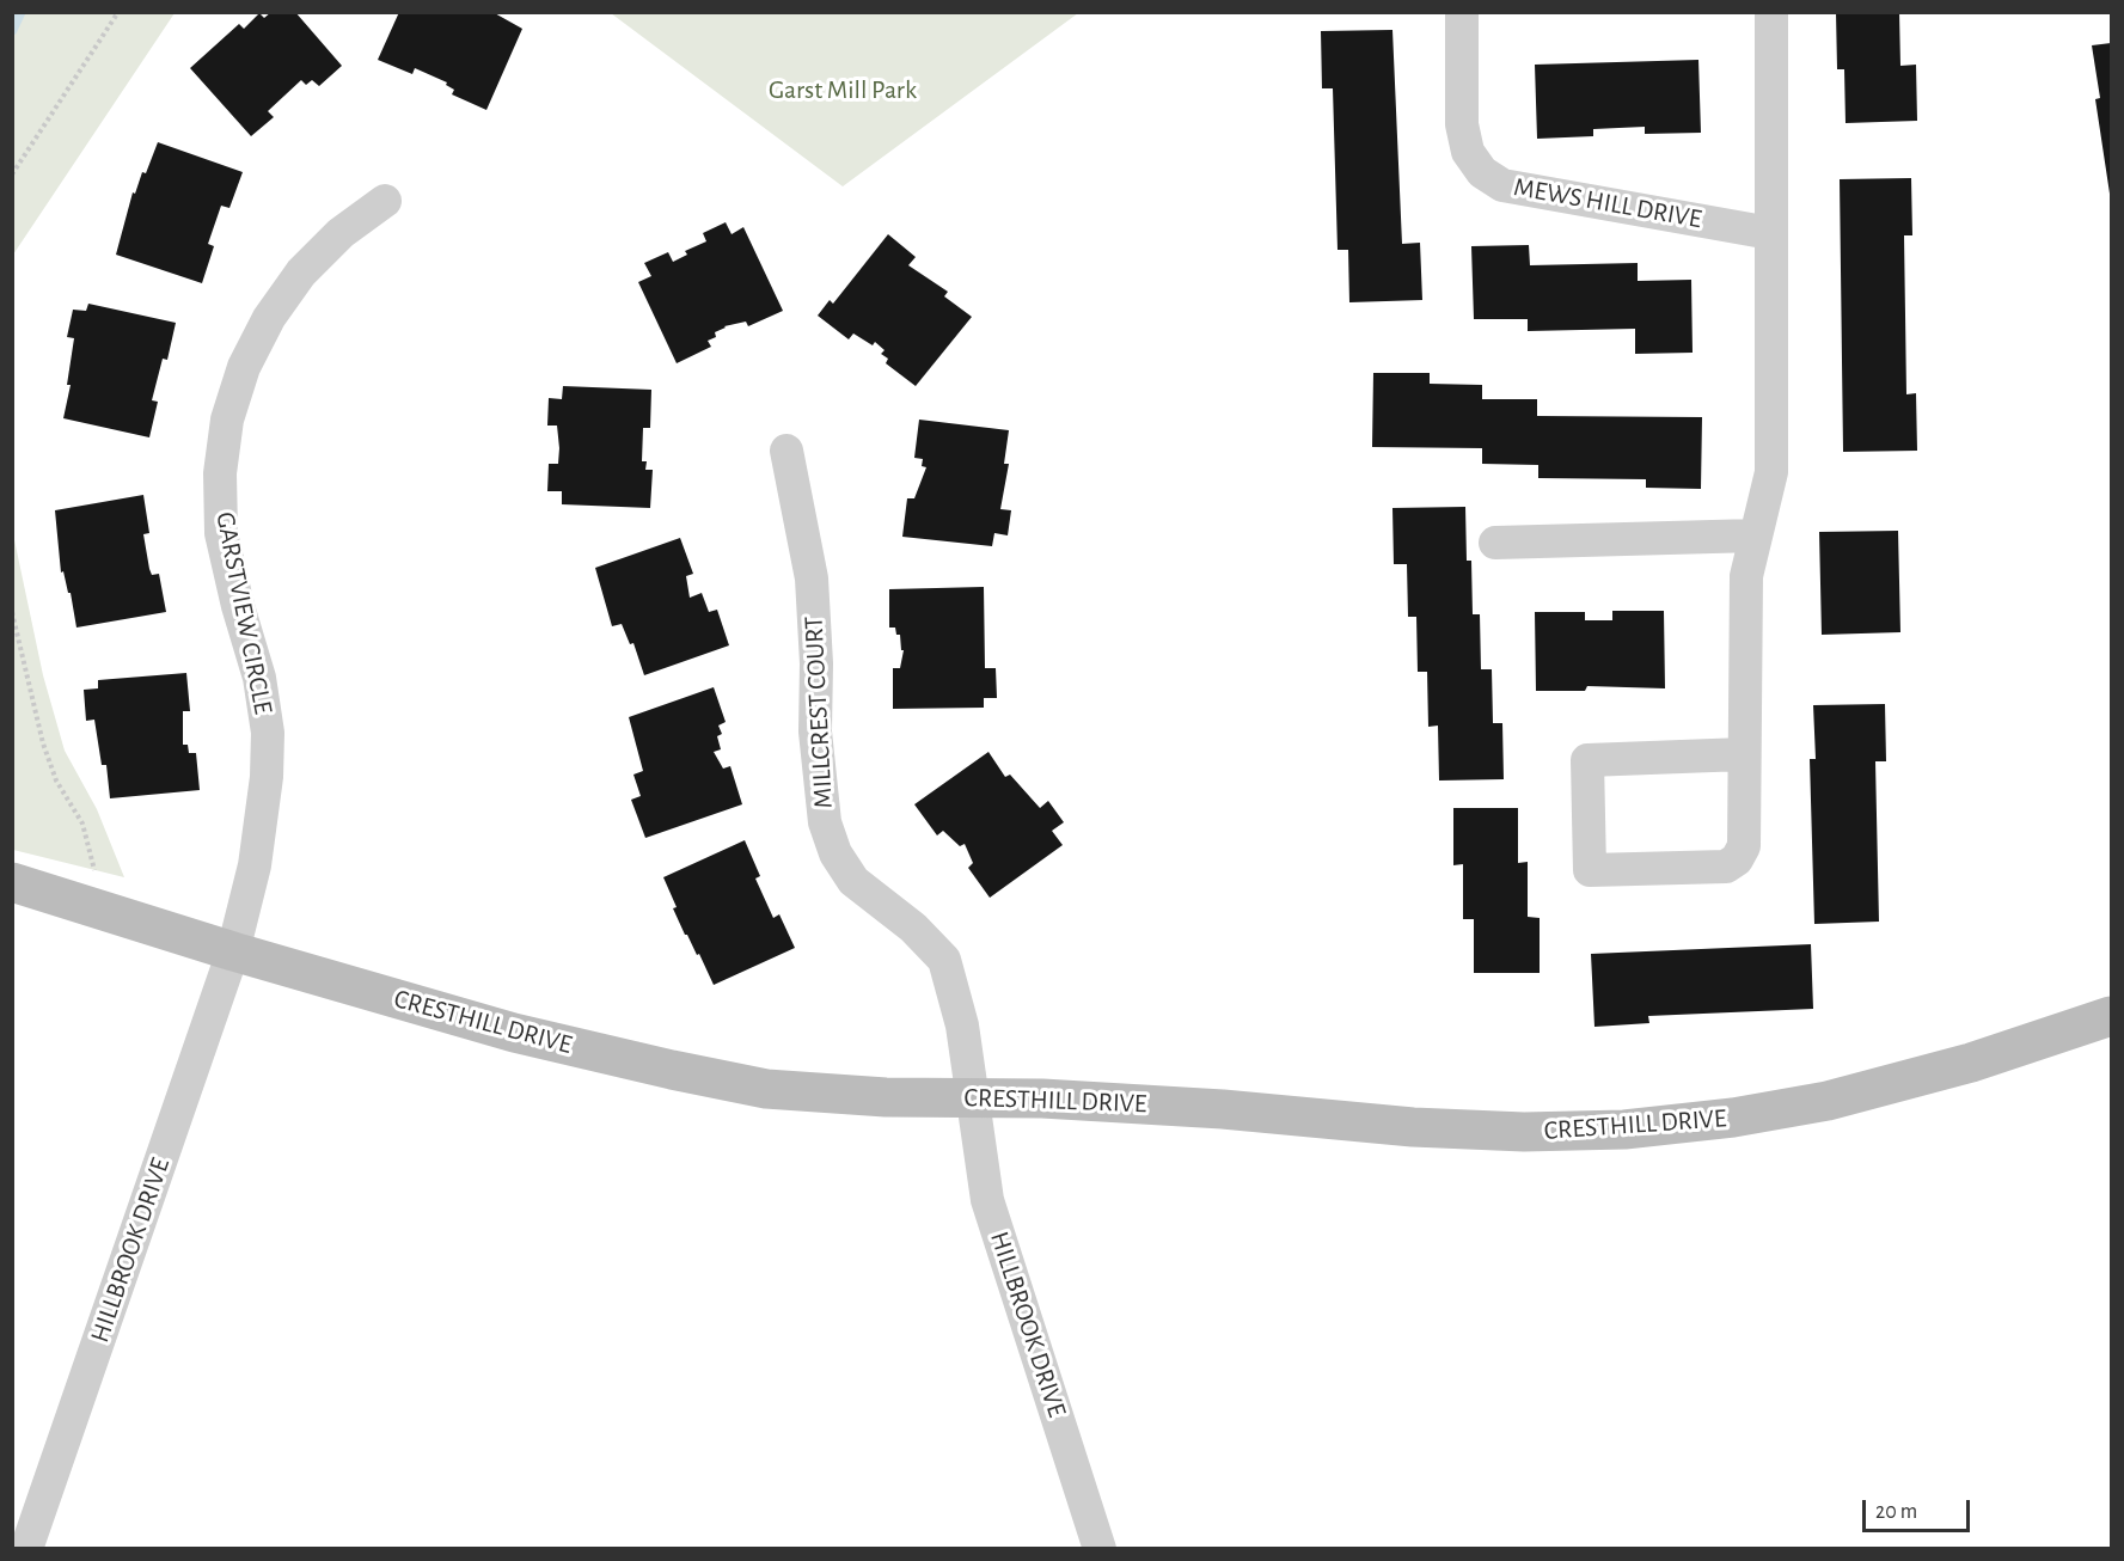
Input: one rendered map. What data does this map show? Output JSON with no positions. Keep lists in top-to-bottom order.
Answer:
{
  "streets": {
    "street": [
      "MEWS HILL DRIVE",
      "GARSTVIEW CIRCLE",
      "MILLCREST COURT",
      "CRESTHILL DRIVE",
      "HILLBROOK DRIVE"
    ]
  },
  "crossings": [
    ["GARSTVIEW CIRCLE", "CRESTHILL DRIVE"],
    ["GARSTVIEW CIRCLE", "HILLBROOK DRIVE"],
    ["MILLCREST COURT", "CRESTHILL DRIVE"],
    ["MILLCREST COURT", "HILLBROOK DRIVE"],
    ["CRESTHILL DRIVE", "HILLBROOK DRIVE"]
  ],
  "parks": ["Garst Mill Park"],
  "scale_bar": "20 m"
}
